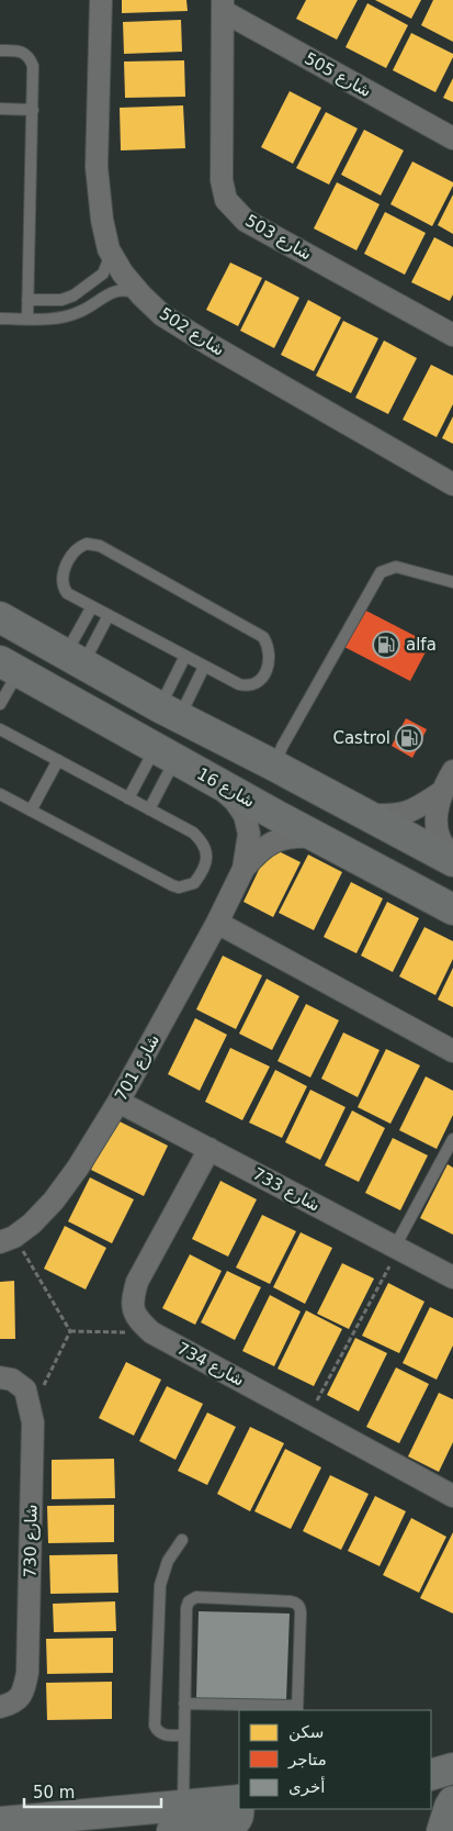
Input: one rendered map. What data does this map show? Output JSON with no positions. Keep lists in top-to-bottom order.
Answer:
{
  "streets": {
    "street": [
      "شارع 505",
      "شارع 503",
      "شارع 502",
      "شارع 16",
      "شارع 701",
      "شارع 733",
      "شارع 734",
      "شارع 730"
    ]
  },
  "crossings": [
    ["شارع 505", "شارع 503"],
    ["شارع 16", "شارع 701"],
    ["شارع 701", "شارع 733"],
    ["شارع 733", "شارع 734"]
  ],
  "places": {
    "fuel station": ["alfa", "Castrol"]
  },
  "legend": ["سكن", "متاجر", "أخرى"],
  "scale_bar": "50 m"
}
